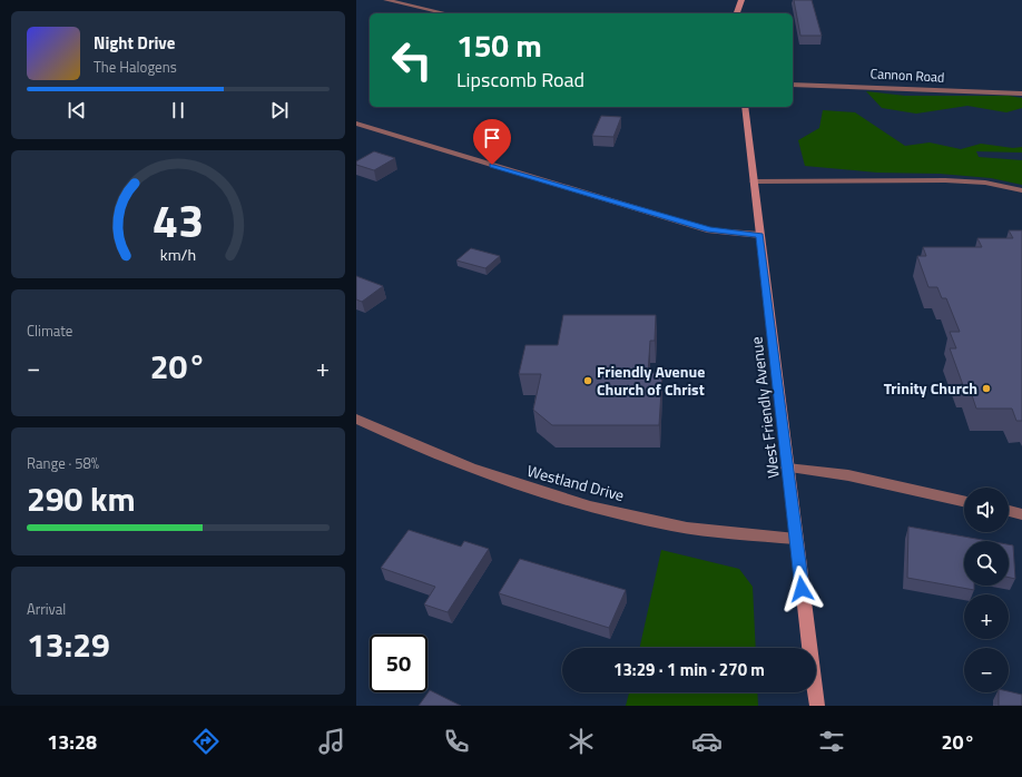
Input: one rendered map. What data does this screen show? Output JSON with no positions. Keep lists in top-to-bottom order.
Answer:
{
  "streets": {
    "main road": ["West Friendly Avenue"],
    "street": ["Cannon Road", "Westland Drive"]
  },
  "crossings": [
    ["West Friendly Avenue", "Westland Drive"]
  ],
  "places": ["Friendly Avenue Church of Christ", "Trinity Church"],
  "page": {
    "turn": ["150 m", "Lipscomb Road"],
    "song": ["Night Drive", "The Halogens"],
    "tile": [
      "Climate",
      ["Range · 58%", "290 km"],
      ["Arrival", "13:29"]
    ],
    "heat": ["−", "20°", "+"],
    "map_buttons": ["+", "−"],
    "limit": "50",
    "trip": "13:29 · 1 min · 270 m",
    "tabs": ["13:28", "20°"],
    "gauge": ["43", "km/h"]
  }
}
